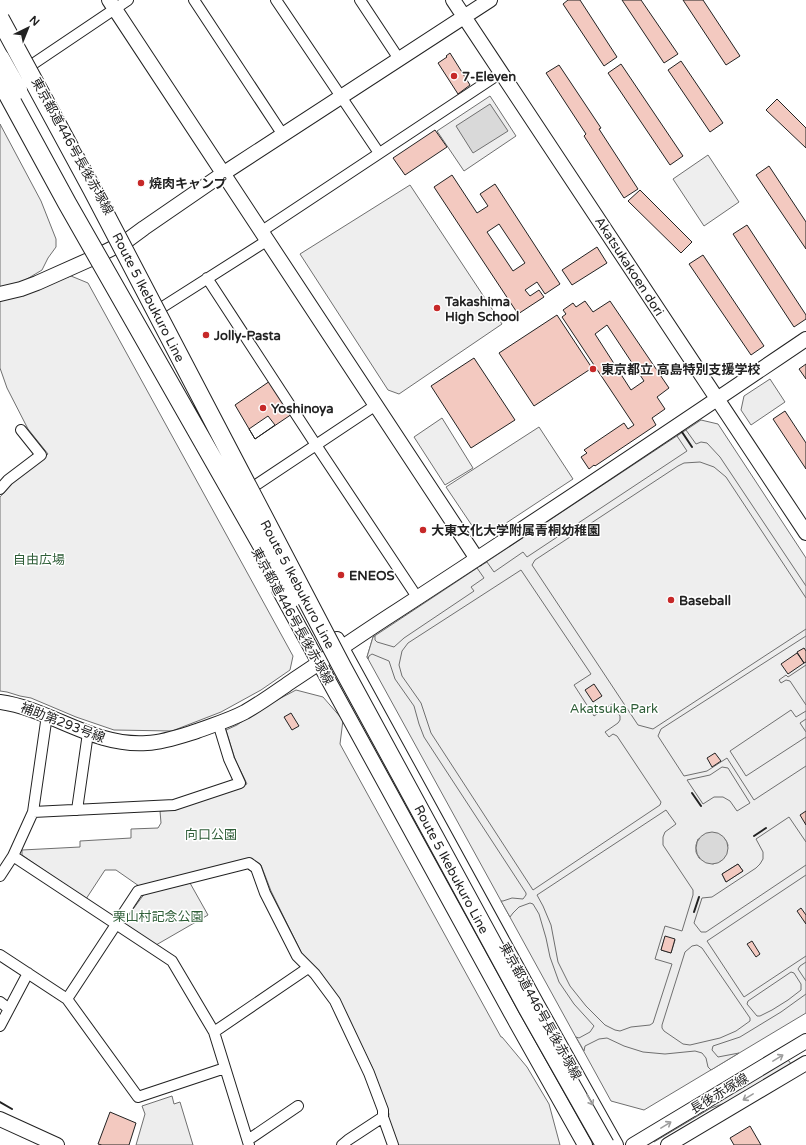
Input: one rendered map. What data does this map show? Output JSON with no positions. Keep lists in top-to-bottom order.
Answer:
{
  "streets": {
    "highway": ["Route 5 Ikebukuro Line"],
    "main road": [
      "東京都道446号長後赤塚線",
      "Akatsukakoen dori",
      "補助第293号線",
      "長後赤塚線"
    ]
  },
  "crossings": [
    ["東京都道446号長後赤塚線", "補助第293号線"],
    ["Akatsukakoen dori", "補助第293号線"]
  ],
  "parks": [
    "自由広場",
    "Akatsuka Park",
    "向口公園",
    "栗山村記念公園"
  ],
  "places": [
    "7-Eleven",
    "焼肉キャンプ",
    "Takashima High School",
    "Jolly-Pasta",
    "東京都立 高島特別支援学校",
    "Yoshinoya",
    "大東文化大学附属青桐幼稚園",
    "ENEOS",
    "Baseball"
  ],
  "north": "top right"
}
